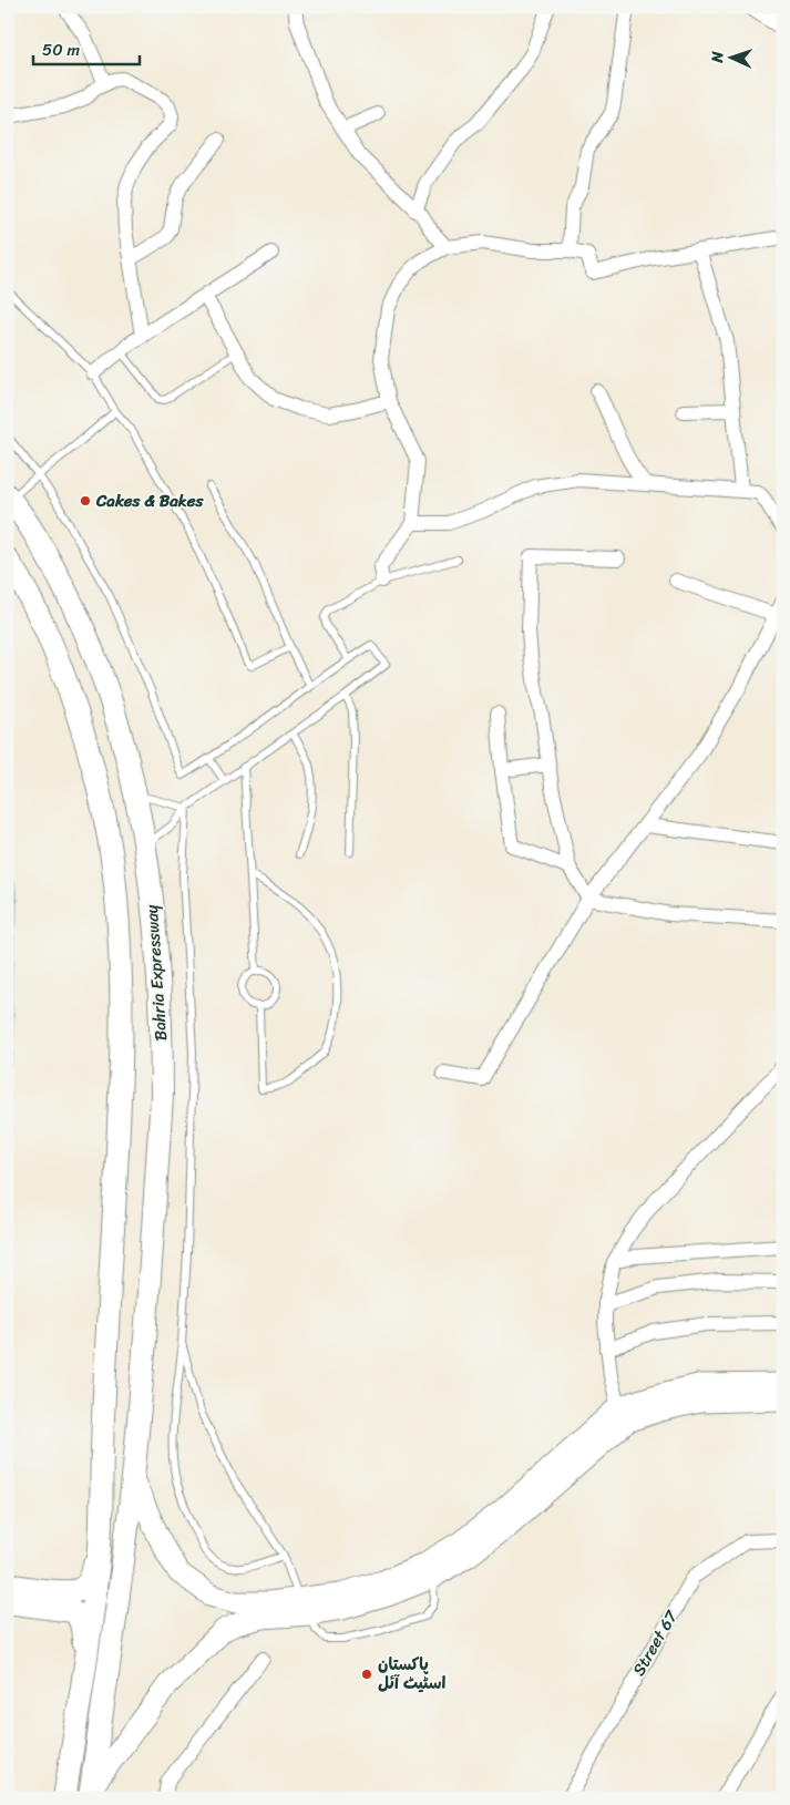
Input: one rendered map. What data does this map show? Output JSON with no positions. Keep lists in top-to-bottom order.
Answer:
{
  "streets": {
    "main road": ["Bahria Expressway"],
    "street": ["Street 67"]
  },
  "places": ["Cakes & Bakes", "پاکستان اسٹیٹ آئل"],
  "scale_bar": "50 m",
  "north": "left"
}
